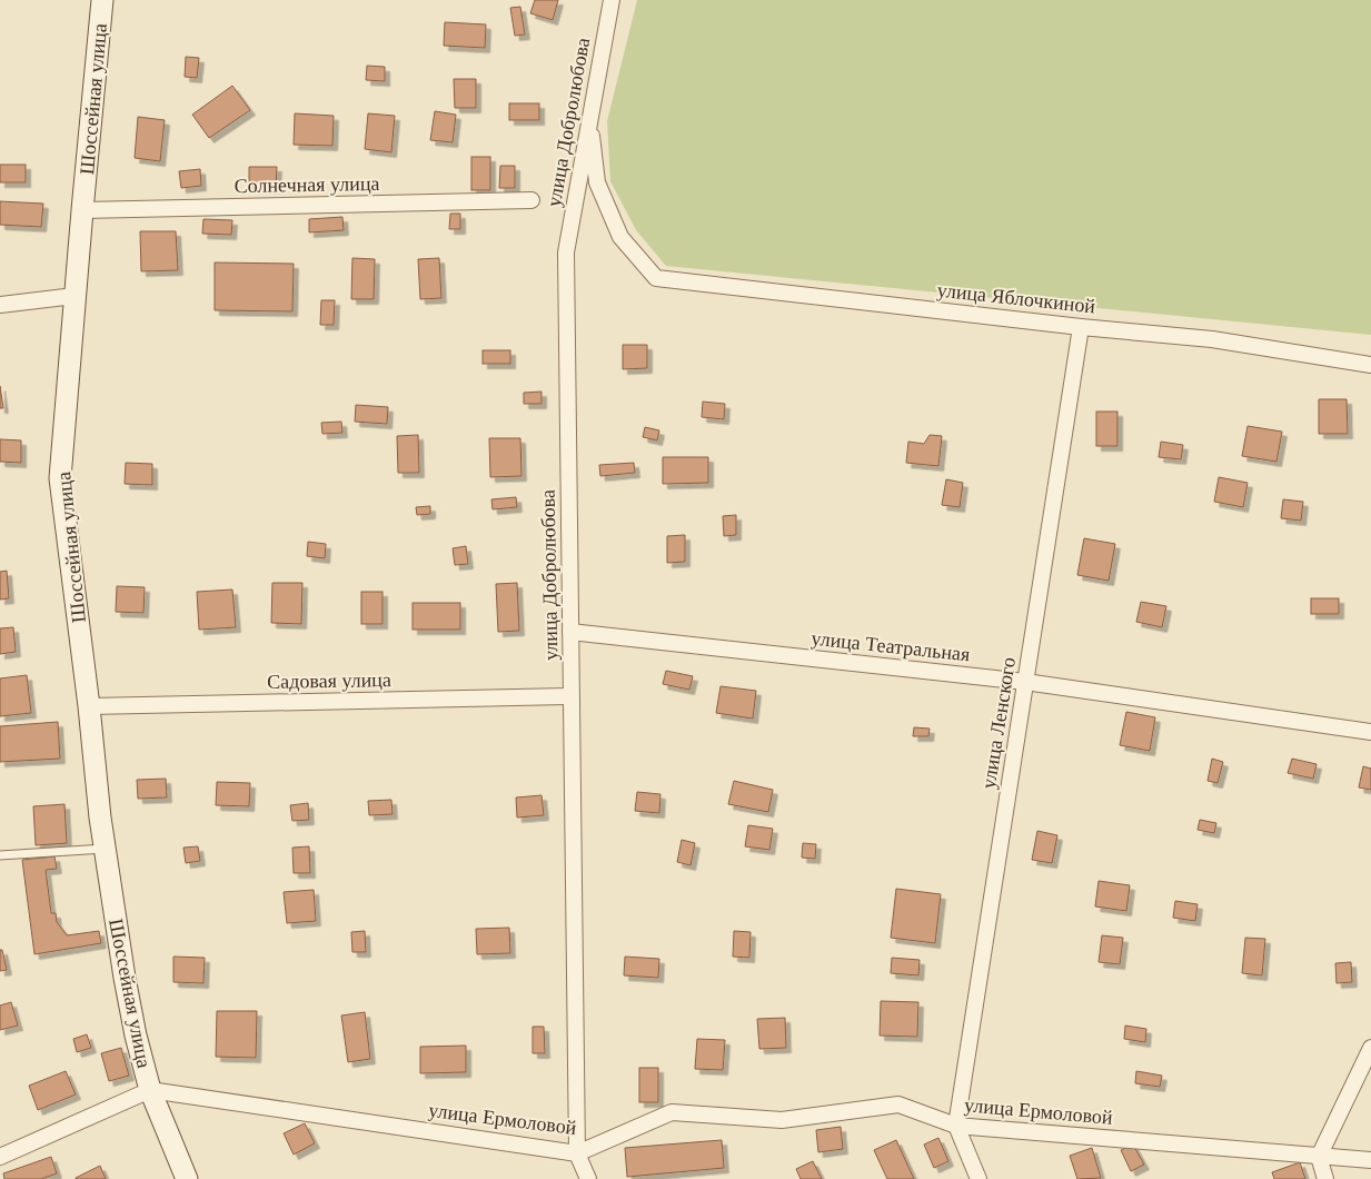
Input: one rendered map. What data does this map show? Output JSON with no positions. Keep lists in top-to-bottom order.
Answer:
{
  "streets": {
    "main road": ["Шоссейная улица"],
    "street": [
      "улица Добролюбова",
      "Солнечная улица",
      "улица Яблочкиной",
      "улица Театральная",
      "Садовая улица",
      "улица Ленского",
      "улица Ермоловой"
    ]
  },
  "crossings": [
    ["Шоссейная улица", "Солнечная улица"],
    ["Шоссейная улица", "Садовая улица"],
    ["Шоссейная улица", "улица Ермоловой"],
    ["улица Добролюбова", "улица Яблочкиной"],
    ["улица Добролюбова", "улица Театральная"],
    ["улица Добролюбова", "Садовая улица"],
    ["улица Добролюбова", "улица Ермоловой"],
    ["улица Яблочкиной", "улица Ленского"],
    ["улица Театральная", "улица Ленского"],
    ["улица Ленского", "улица Ермоловой"]
  ]
}
